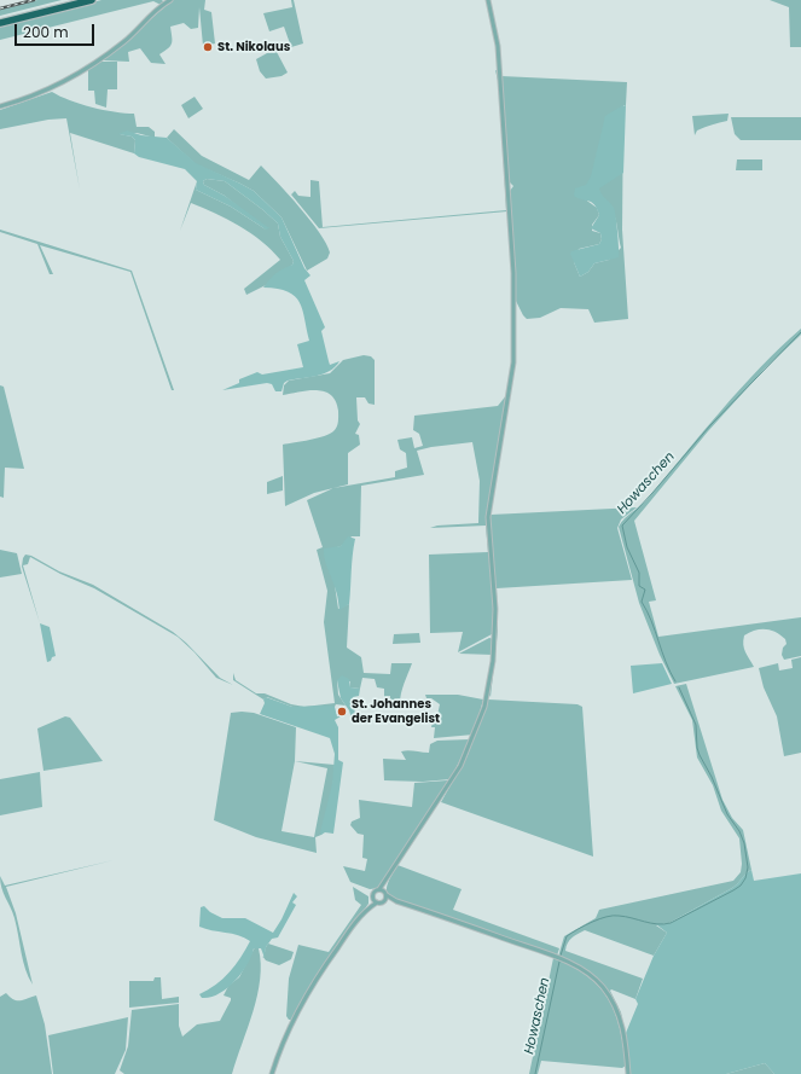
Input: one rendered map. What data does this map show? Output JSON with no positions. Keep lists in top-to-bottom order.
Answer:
{
  "water": ["Howaschen"],
  "places": ["St. Nikolaus", "St. Johannes der Evangelist"],
  "scale_bar": "200 m"
}
